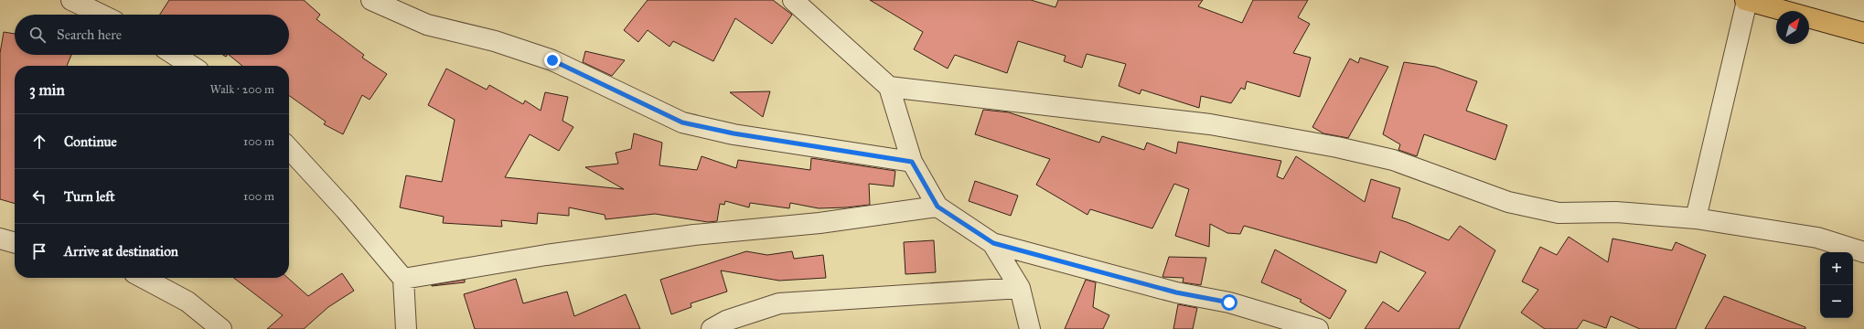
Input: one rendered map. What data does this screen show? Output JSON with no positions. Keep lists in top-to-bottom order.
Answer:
{
  "north": "top right",
  "page": {
    "search": "Search here",
    "heading": ["3 min", "Walk · 200 m"],
    "list": [
      ["Continue", "100 m"],
      ["Turn left", "100 m"],
      "Arrive at destination"
    ],
    "map_buttons": ["+", "−"]
  }
}
